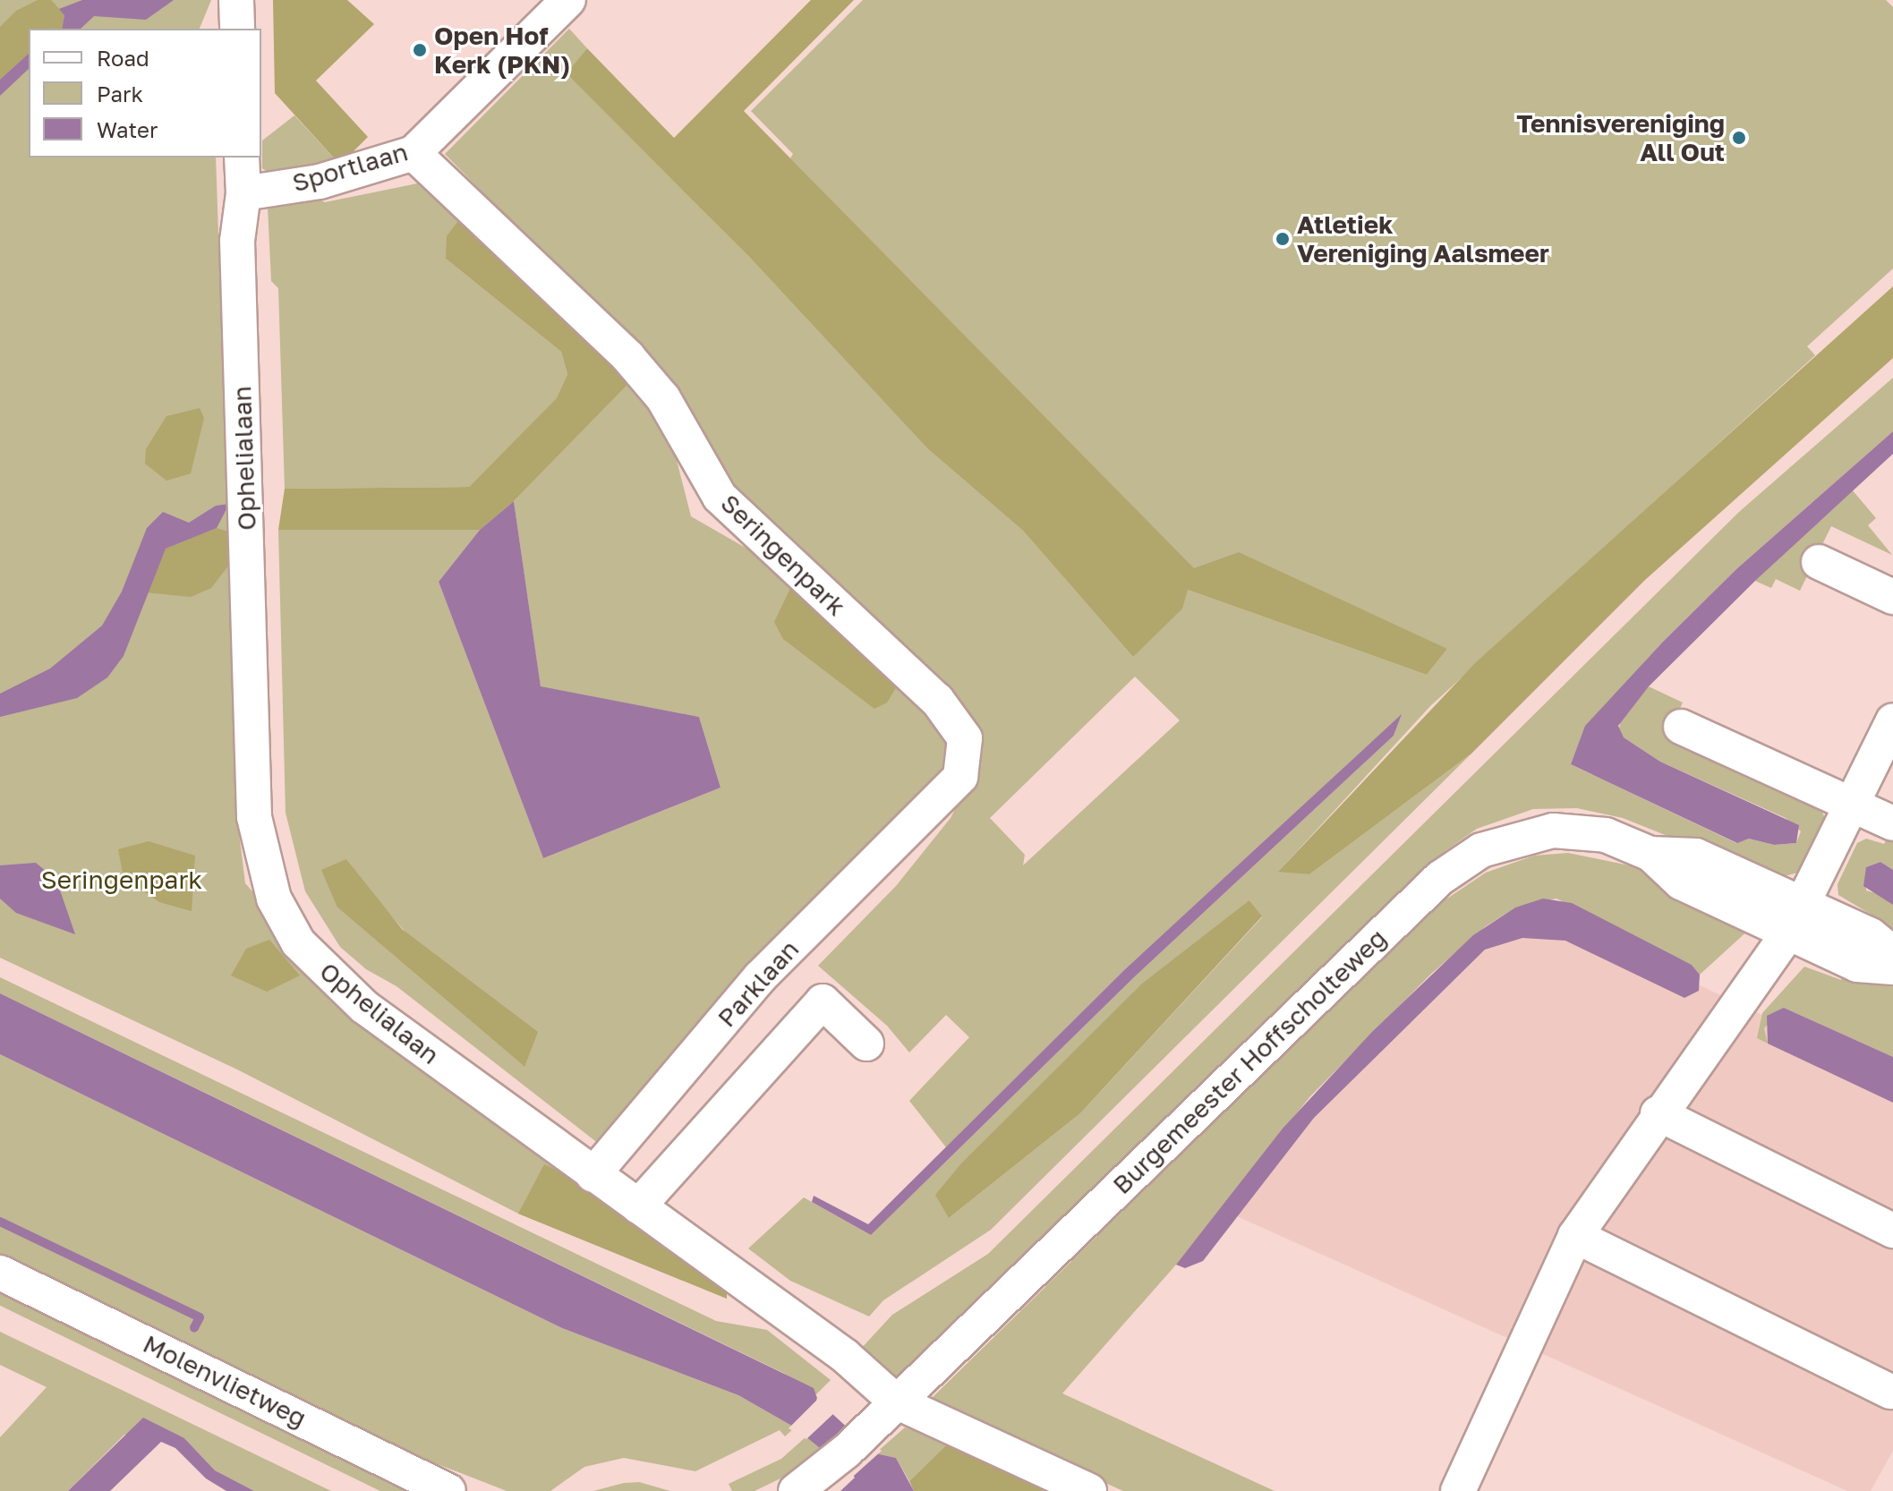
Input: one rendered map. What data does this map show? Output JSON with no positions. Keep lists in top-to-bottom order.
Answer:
{
  "streets": {
    "street": [
      "Sportlaan",
      "Ophelialaan",
      "Seringenpark",
      "Parklaan",
      "Burgemeester Hoffscholteweg",
      "Molenvlietweg"
    ]
  },
  "crossings": [
    ["Sportlaan", "Ophelialaan"],
    ["Sportlaan", "Seringenpark"],
    ["Ophelialaan", "Parklaan"],
    ["Ophelialaan", "Burgemeester Hoffscholteweg"],
    ["Seringenpark", "Parklaan"]
  ],
  "parks": ["Seringenpark"],
  "places": ["Open Hof Kerk (PKN)", "Tennisvereniging All Out", "Atletiek Vereniging Aalsmeer"],
  "legend": ["Road", "Park", "Water"]
}
